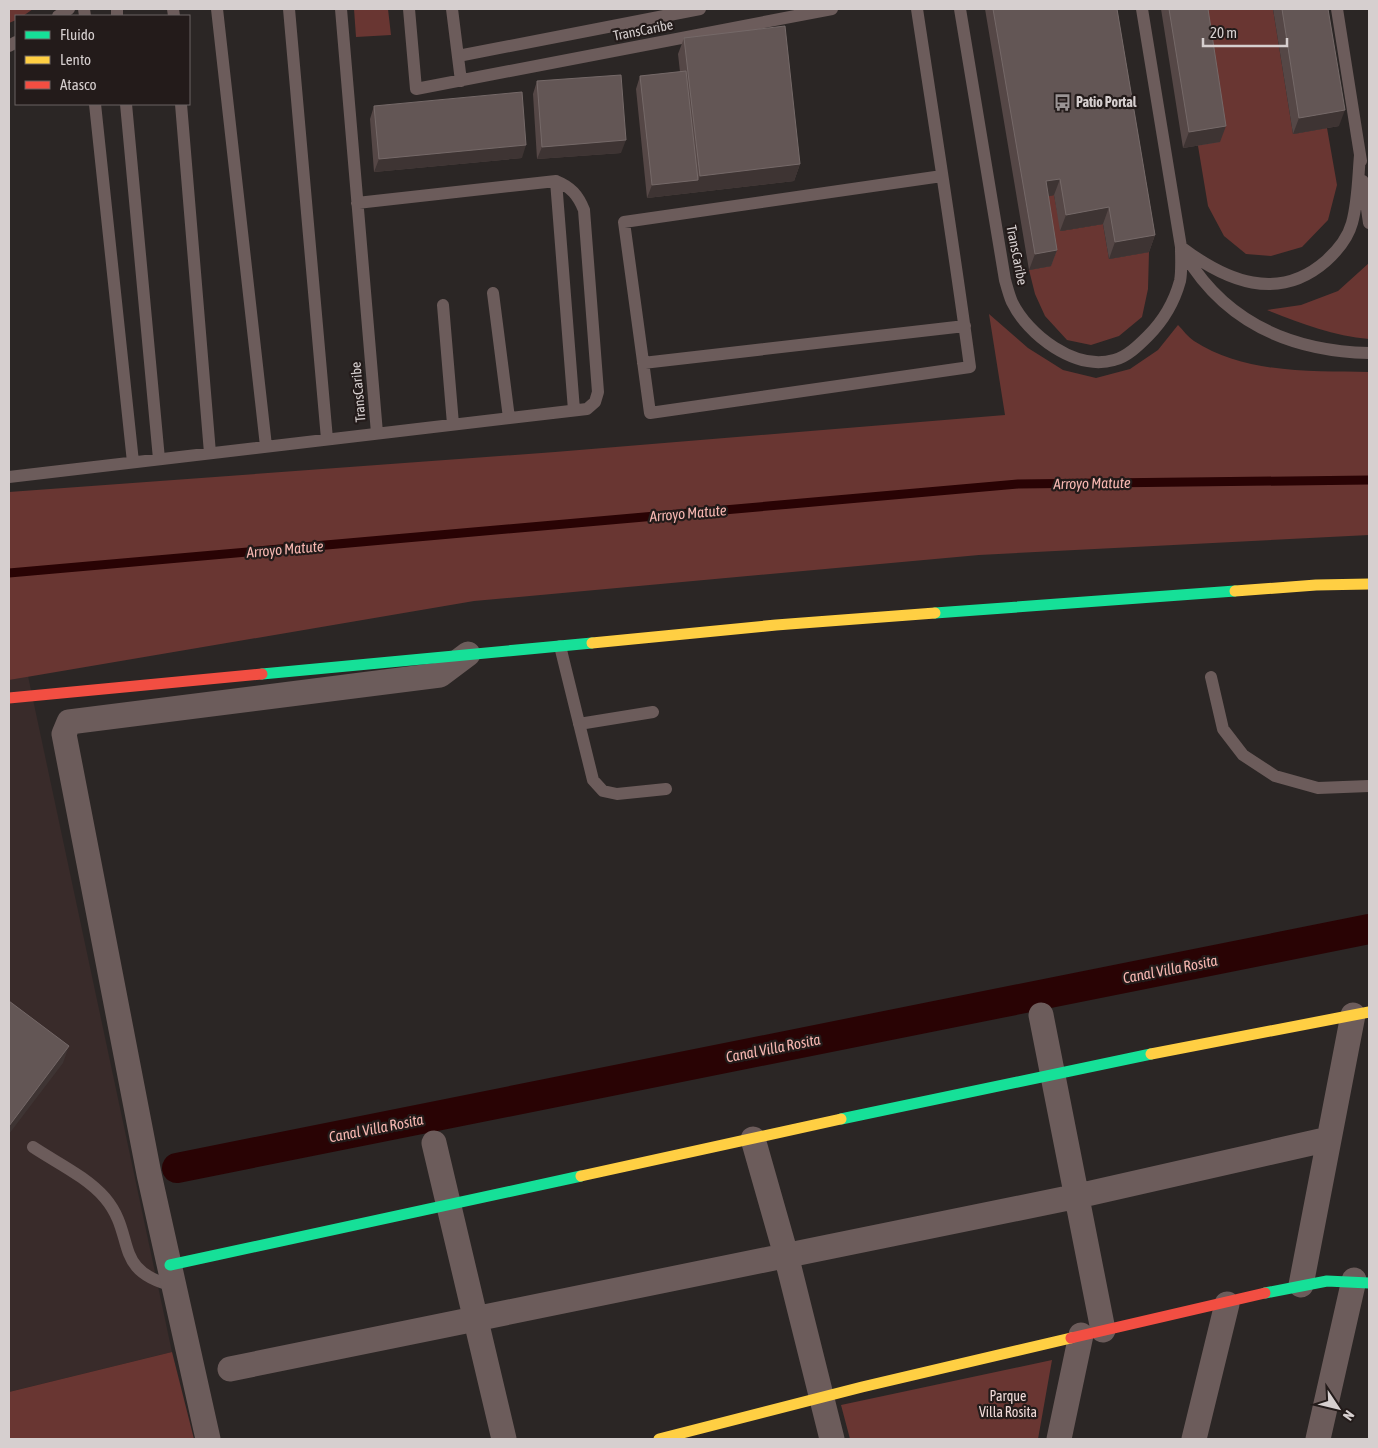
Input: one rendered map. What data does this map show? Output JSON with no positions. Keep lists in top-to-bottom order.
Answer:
{
  "streets": {
    "lane": ["TransCaribe"]
  },
  "water": ["Arroyo Matute", "Canal Villa Rosita"],
  "parks": ["Parque Villa Rosita"],
  "places": {
    "bus stop": ["Patio Portal"]
  },
  "legend": ["Fluido", "Lento", "Atasco"],
  "scale_bar": "20 m",
  "north": "bottom right"
}
